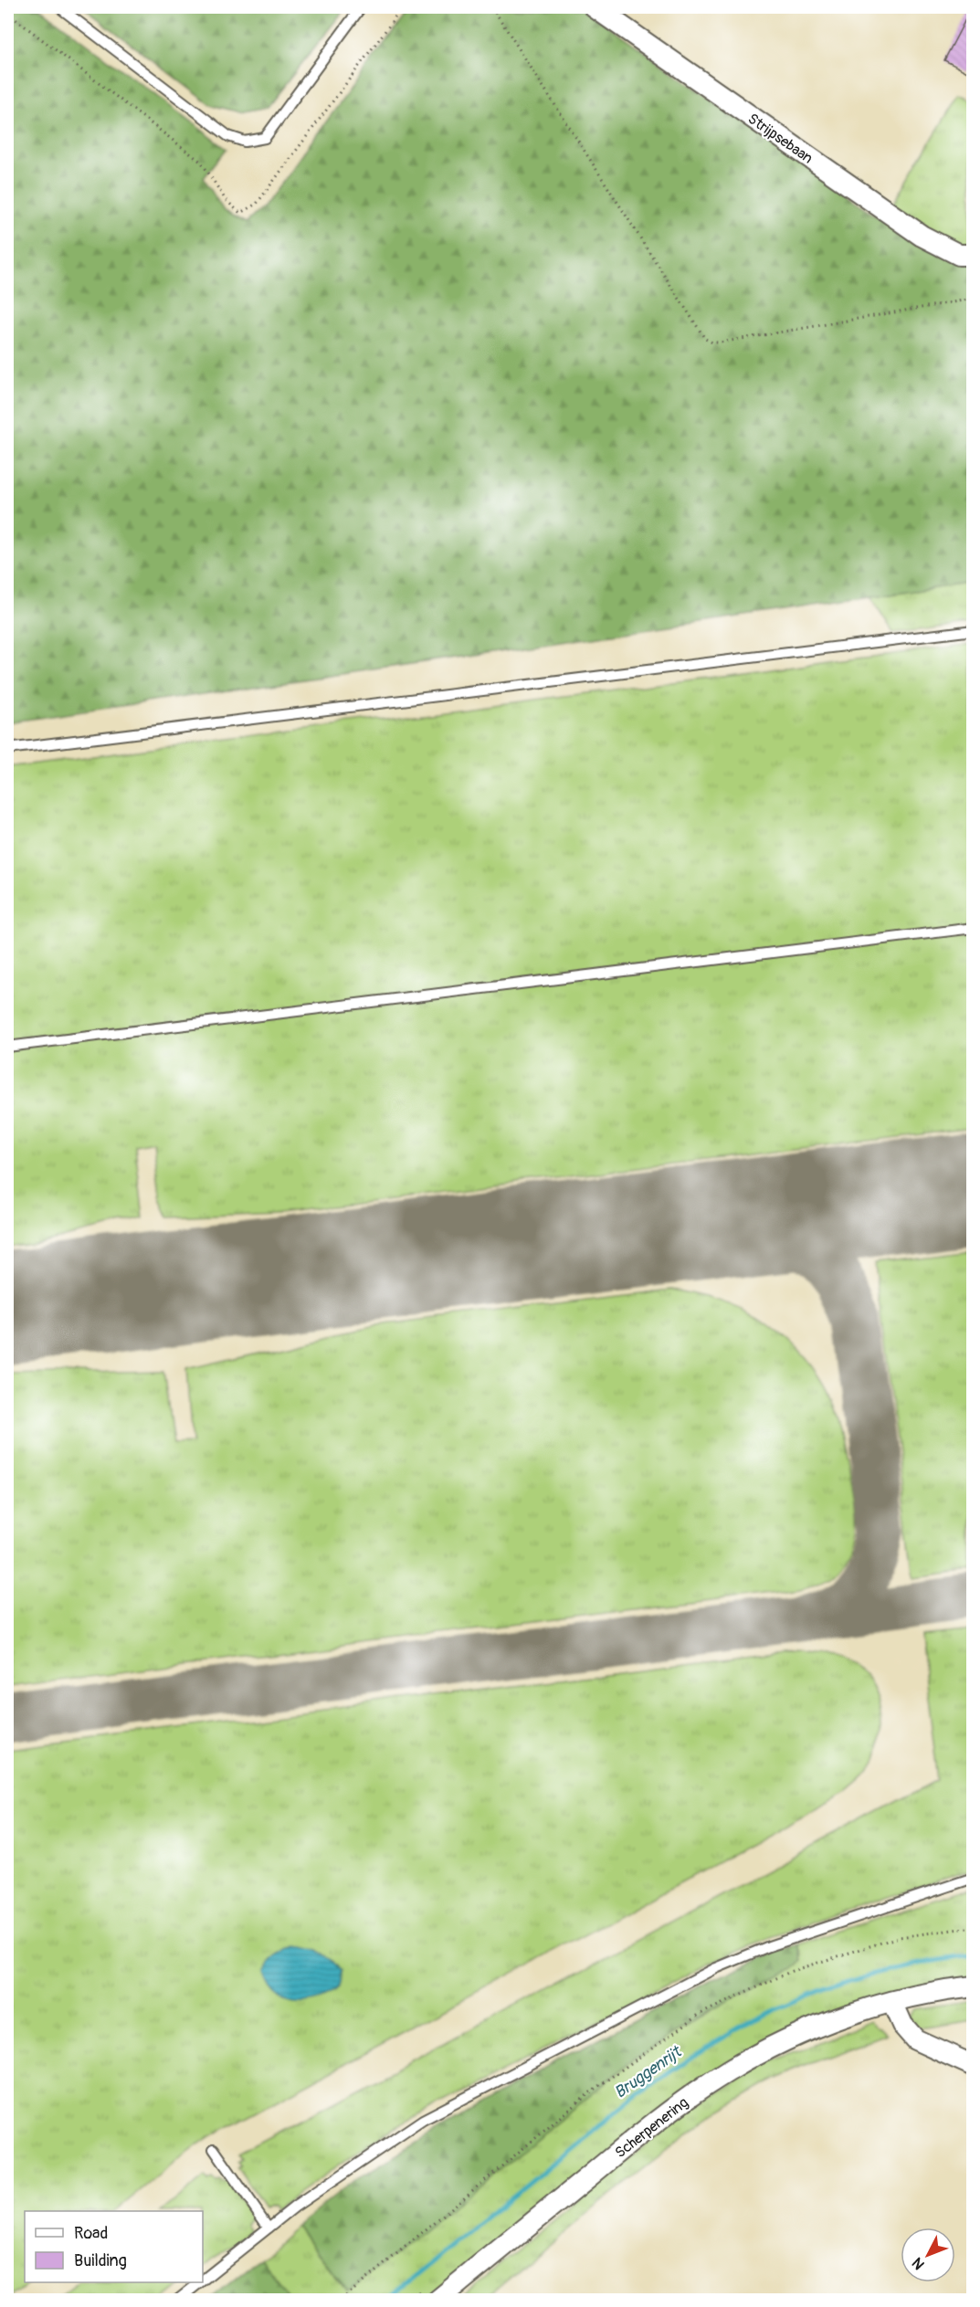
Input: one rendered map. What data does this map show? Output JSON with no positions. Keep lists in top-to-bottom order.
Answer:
{
  "streets": {
    "street": ["Strijpsebaan", "Scherpenering"]
  },
  "water": ["Bruggenrijt"],
  "legend": ["Road", "Building"],
  "north": "bottom left"
}
